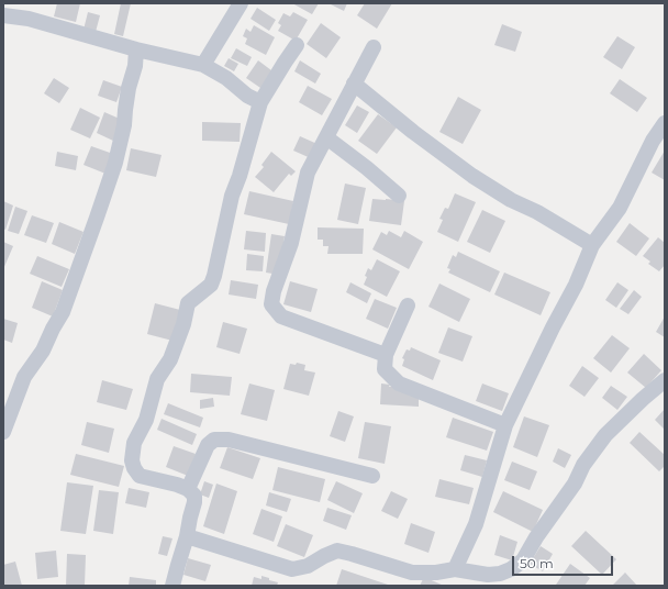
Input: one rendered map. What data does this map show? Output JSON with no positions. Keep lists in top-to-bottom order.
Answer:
{
  "scale_bar": "50 m"
}
